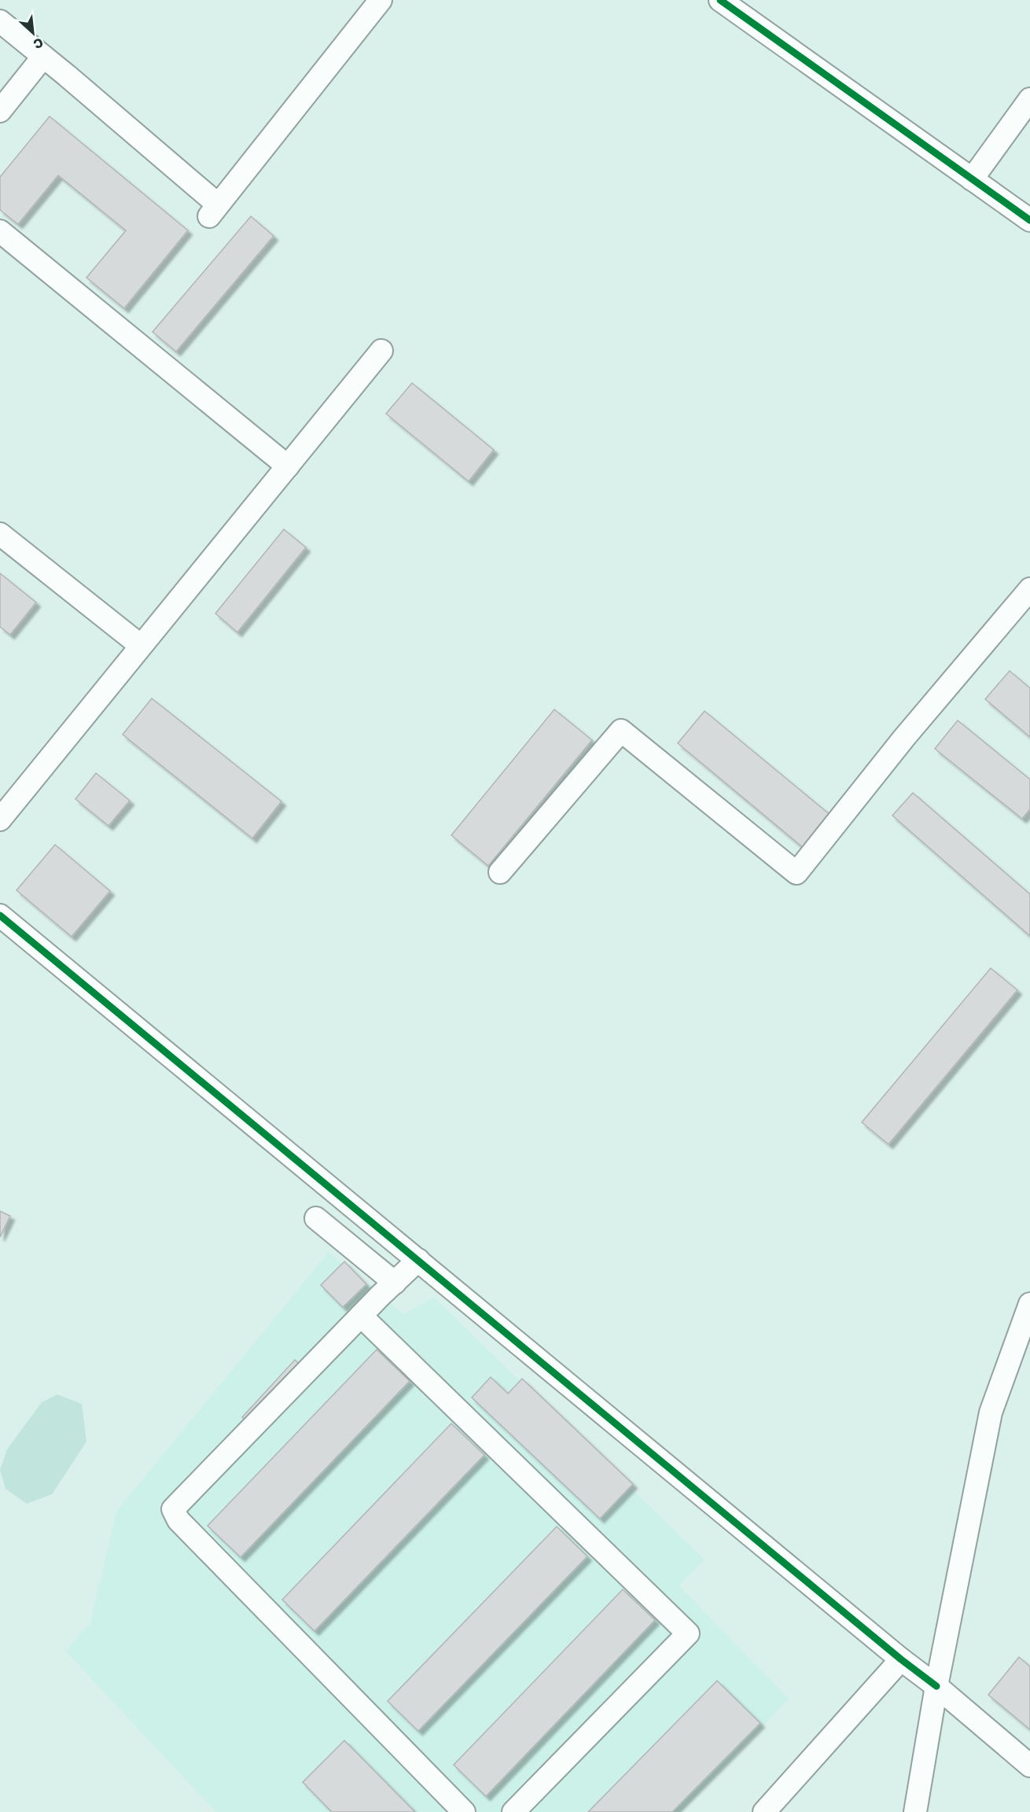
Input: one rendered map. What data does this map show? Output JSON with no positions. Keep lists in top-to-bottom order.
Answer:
{
  "north": "bottom right"
}
